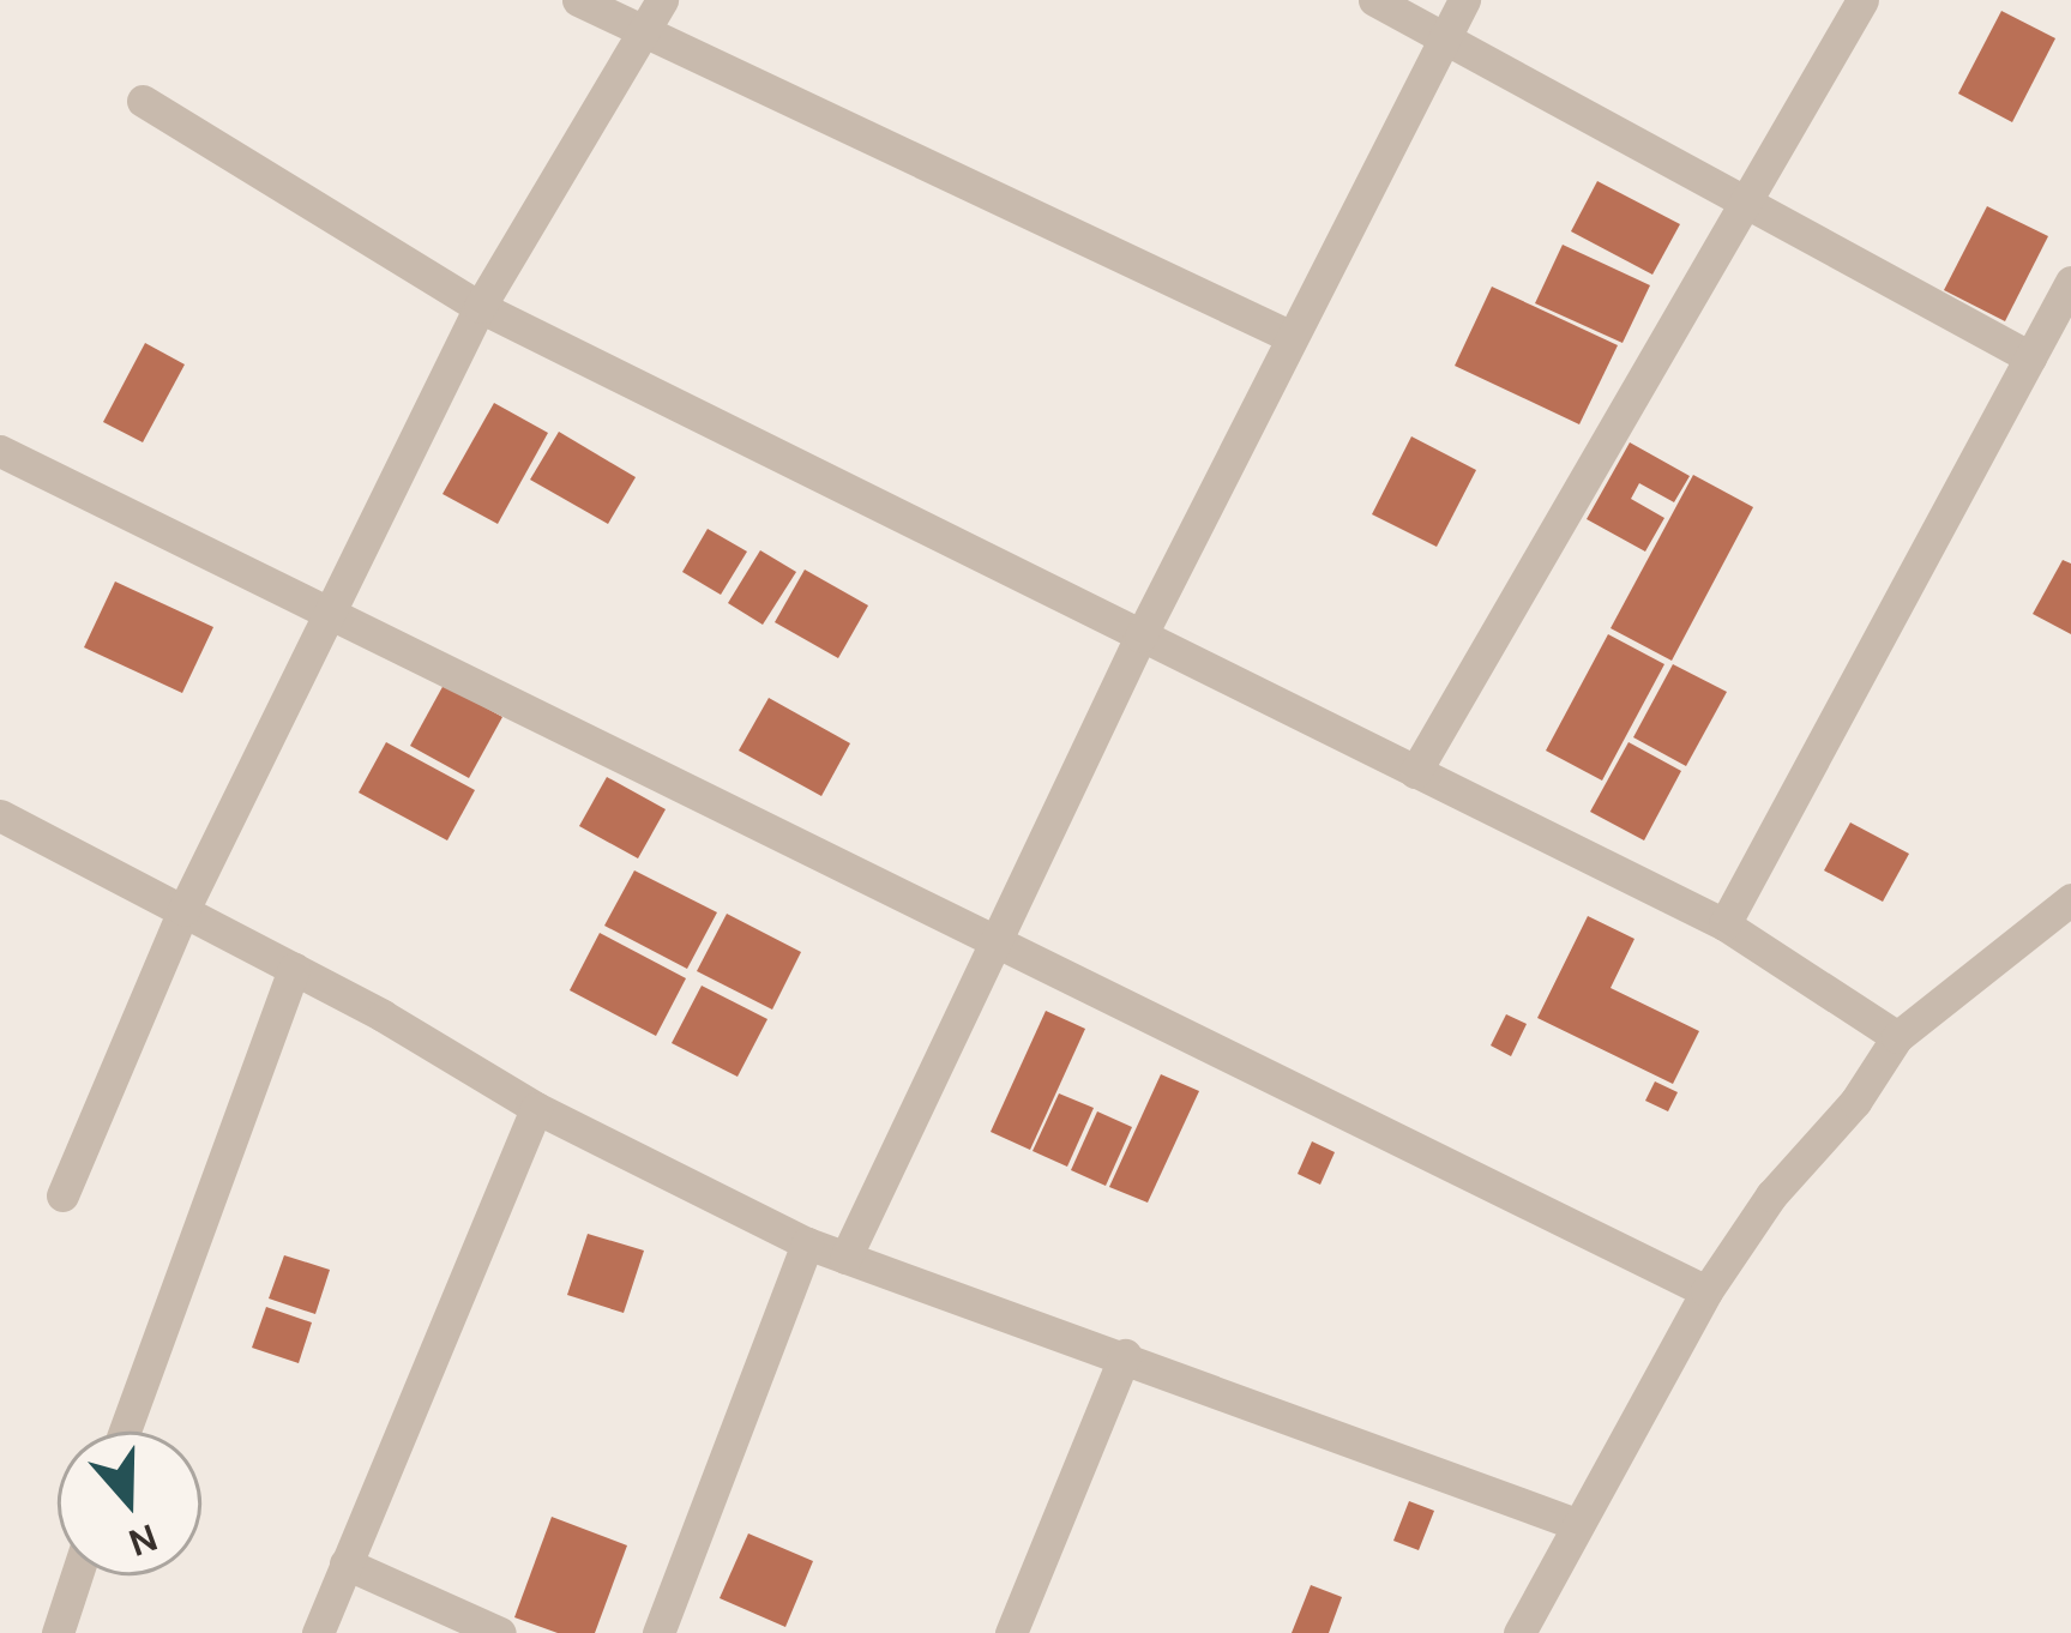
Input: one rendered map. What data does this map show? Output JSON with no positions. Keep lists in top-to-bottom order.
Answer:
{
  "north": "bottom"
}
